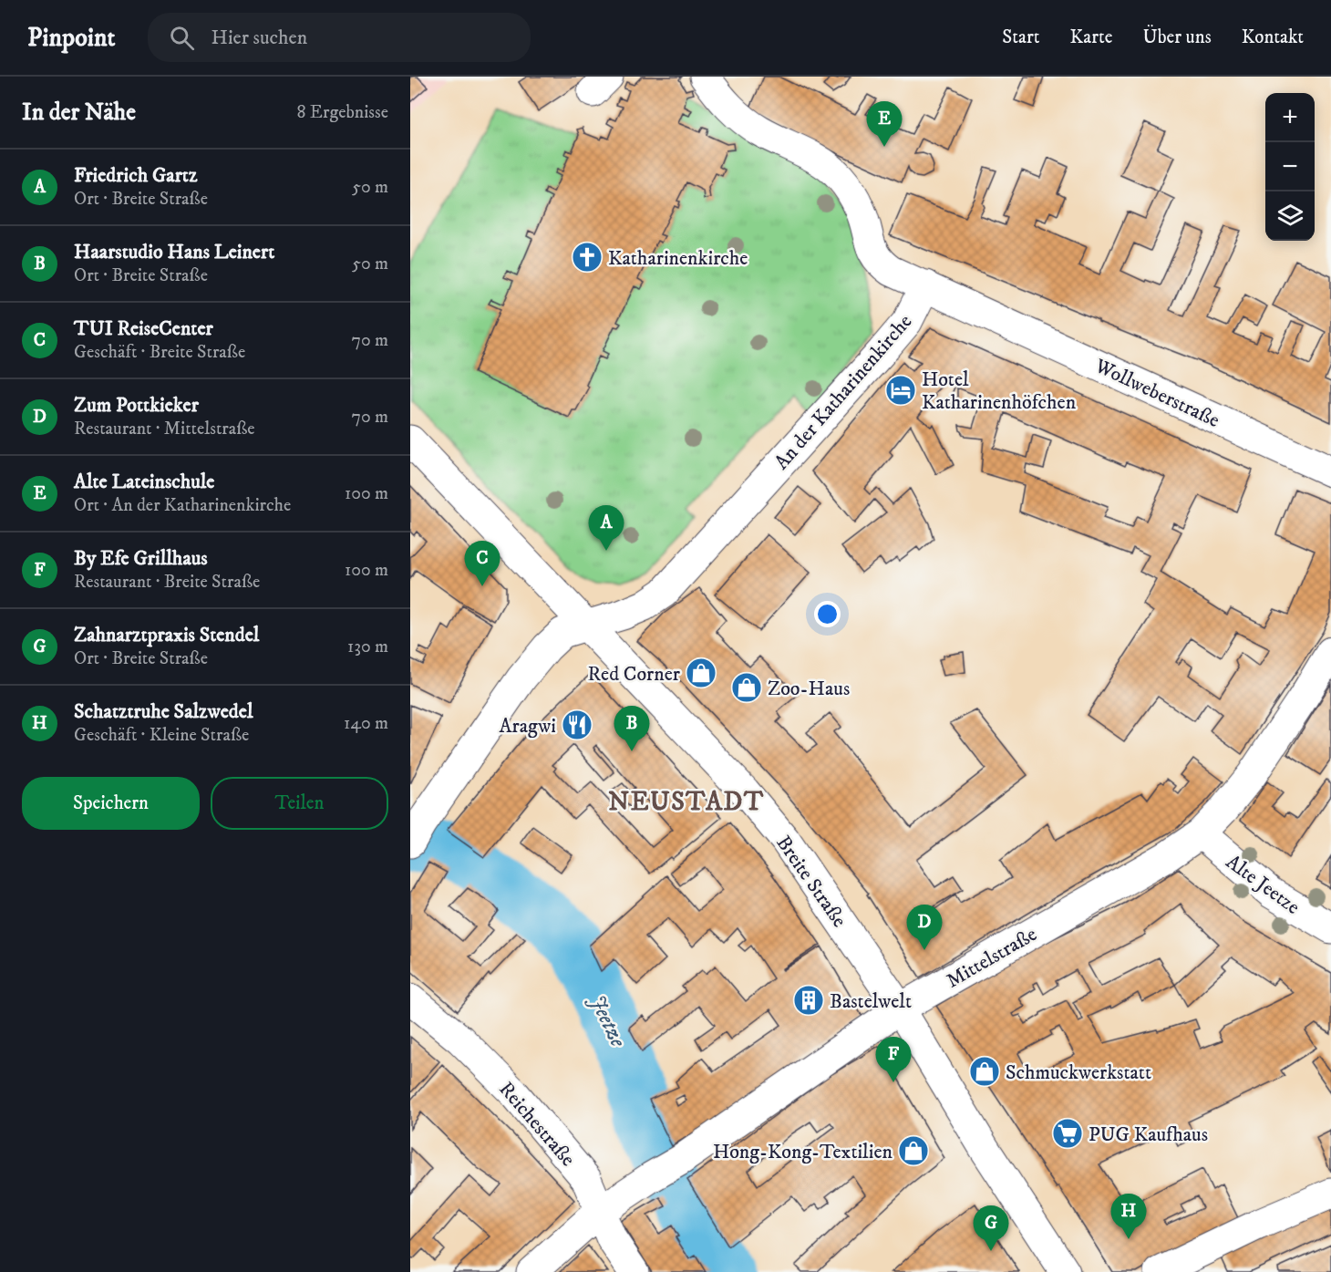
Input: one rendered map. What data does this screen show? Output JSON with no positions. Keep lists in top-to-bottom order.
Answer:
{
  "streets": {
    "street": [
      "An der Katharinenkirche",
      "Wollweberstraße",
      "Breite Straße",
      "Alte Jeetze",
      "Mittelstraße",
      "Reichestraße"
    ]
  },
  "crossings": [
    ["An der Katharinenkirche", "Wollweberstraße"],
    ["An der Katharinenkirche", "Breite Straße"],
    ["Breite Straße", "Mittelstraße"],
    ["Alte Jeetze", "Mittelstraße"],
    ["Mittelstraße", "Reichestraße"]
  ],
  "districts": ["NEUSTADT"],
  "water": ["Jeetze"],
  "places": {
    "church": ["Katharinenkirche"],
    "hotel": ["Hotel Katharinenhöfchen"],
    "shop": [
      "Red Corner",
      "Zoo-Haus",
      "Schmuckwerkstatt",
      "Hong-Kong-Textilien"
    ],
    "restaurant": ["Aragwi"],
    "building": ["Bastelwelt"],
    "supermarket": ["PUG Kaufhaus"]
  },
  "page": {
    "header": "Pinpoint",
    "search": "Hier suchen",
    "nav": [
      "Start",
      "Karte",
      "Über uns",
      "Kontakt"
    ],
    "heading": ["In der Nähe", "8 Ergebnisse"],
    "map_buttons": ["+", "−"],
    "pins": [
      "E",
      "A",
      "C",
      "B",
      "D",
      "F",
      "H",
      "G"
    ],
    "list": [
      {
        "mark": "A",
        "name": "Friedrich Gartz",
        "note": "Ort · Breite Straße",
        "value": "50 m"
      },
      {
        "mark": "B",
        "name": "Haarstudio Hans Leinert",
        "note": "Ort · Breite Straße",
        "value": "50 m"
      },
      {
        "mark": "C",
        "name": "TUI ReiseCenter",
        "note": "Geschäft · Breite Straße",
        "value": "70 m"
      },
      {
        "mark": "D",
        "name": "Zum Pottkieker",
        "note": "Restaurant · Mittelstraße",
        "value": "70 m"
      },
      {
        "mark": "E",
        "name": "Alte Lateinschule",
        "note": "Ort · An der Katharinenkirche",
        "value": "100 m"
      },
      {
        "mark": "F",
        "name": "By Efe Grillhaus",
        "note": "Restaurant · Breite Straße",
        "value": "100 m"
      },
      {
        "mark": "G",
        "name": "Zahnarztpraxis Stendel",
        "note": "Ort · Breite Straße",
        "value": "130 m"
      },
      {
        "mark": "H",
        "name": "Schatztruhe Salzwedel",
        "note": "Geschäft · Kleine Straße",
        "value": "140 m"
      }
    ],
    "buttons": ["Speichern", "Teilen"]
  }
}
